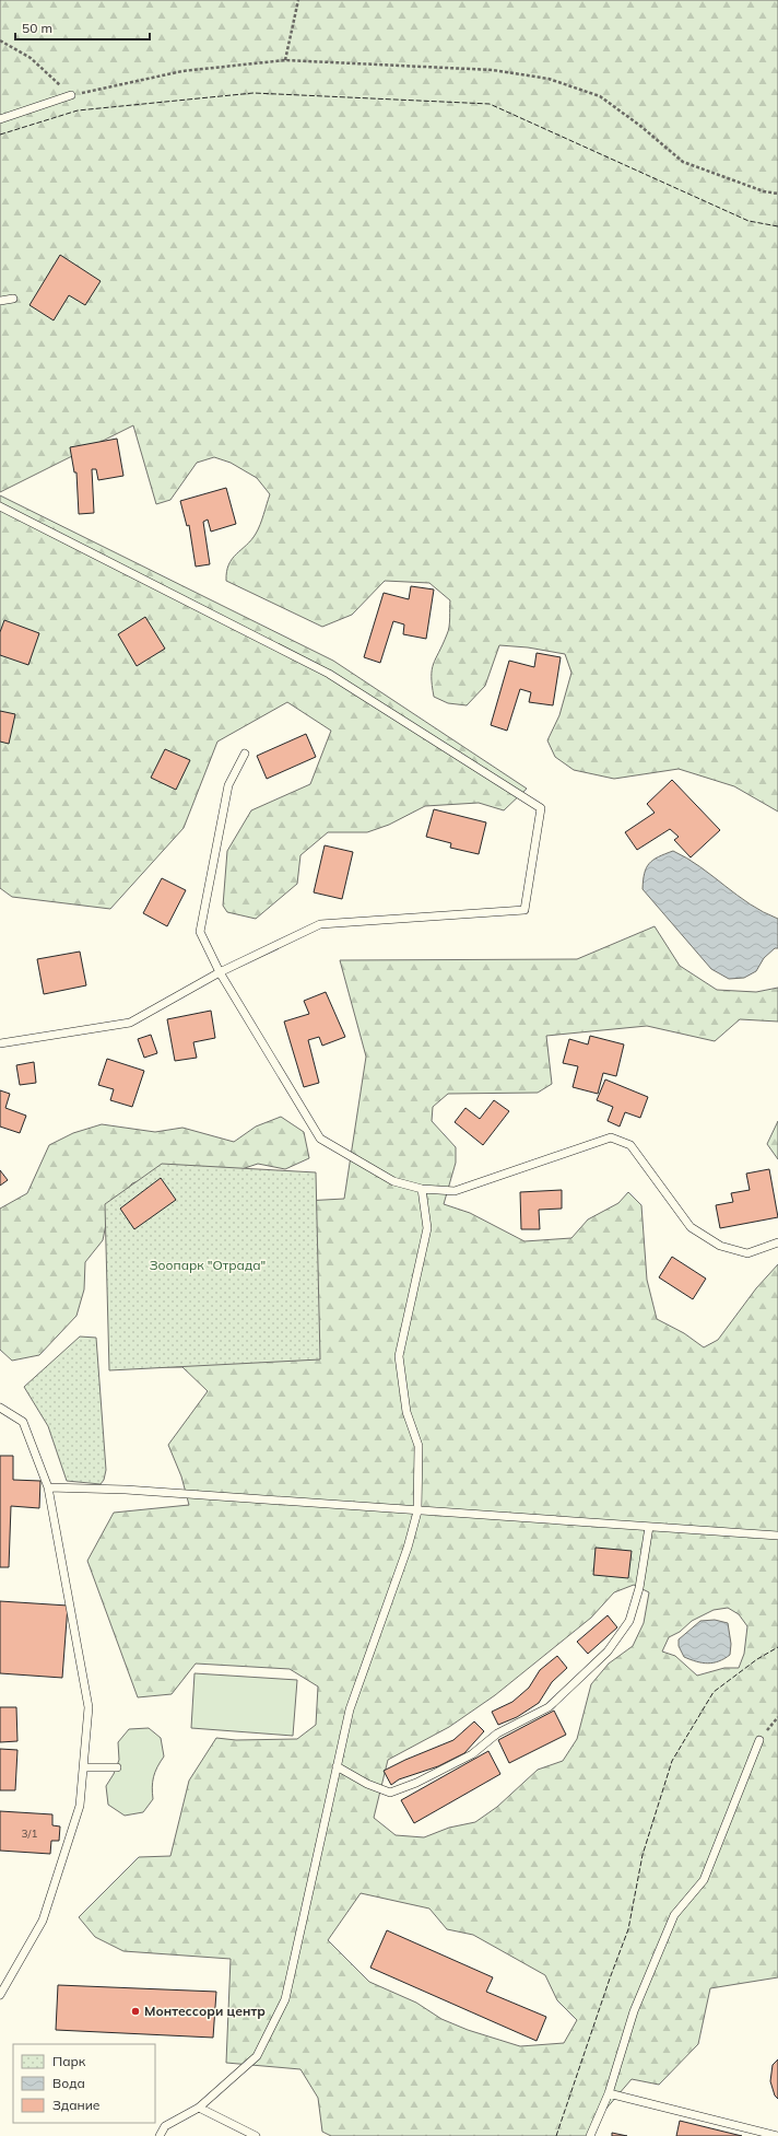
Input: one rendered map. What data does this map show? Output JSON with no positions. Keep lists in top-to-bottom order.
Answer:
{
  "parks": ["Зоопарк \"Отрада\""],
  "places": ["Монтессори центр"],
  "house_numbers": ["3/1"],
  "legend": ["Парк", "Вода", "Здание"],
  "scale_bar": "50 m"
}
